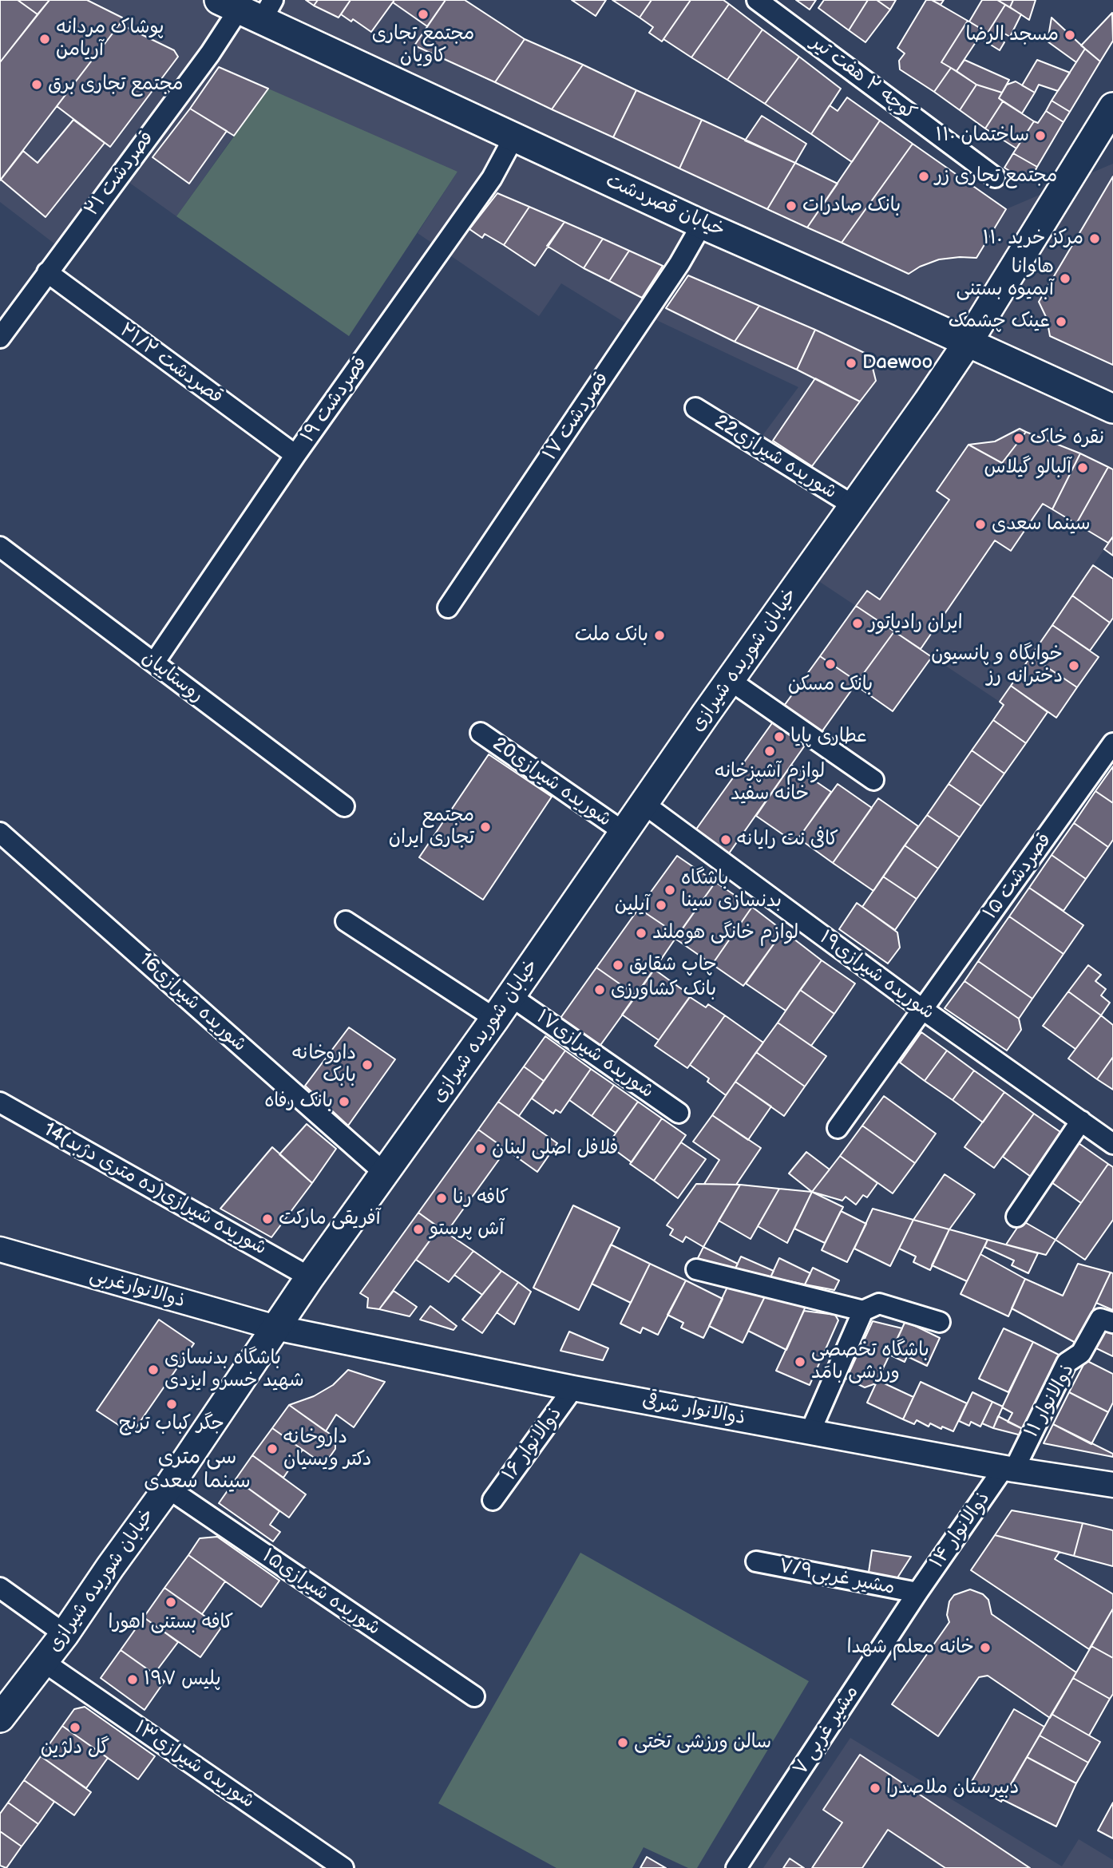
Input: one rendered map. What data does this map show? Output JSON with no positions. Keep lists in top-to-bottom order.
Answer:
{
  "streets": {
    "main road": ["خیابان قصردشت", "خیابان شوریده شیرازی"],
    "street": [
      "کوچه ۲ هفت تیر",
      "قصردشت ۲۱",
      "قصردشت ۲۱/۲",
      "قصردشت ۱۹",
      "قصردشت ۱۷",
      "22شوریده شیرازی",
      "روستاییان",
      "20شوریده شیرازی",
      "قصردشت ۱۵",
      "شوریده شیرازی۱۹",
      "شوریده شیرازی16",
      "شوریده شیرازی۱۷",
      "14شوریده شیرازی(ده متری دژبد)",
      "ذوالانوارغربی",
      "ذوالانوار ۱۱",
      "ذوالانوار شرقی",
      "ذوالانوار ۱۶",
      "ذوالانوار ۱۴",
      "۷/۹مشیر غربی",
      "شوریده شیرازی۱۵",
      "مشیر غربی ۷",
      "شوریده شیرازی۱۳"
    ]
  },
  "crossings": [
    ["قصردشت ۲۱", "خیابان قصردشت"],
    ["قصردشت ۲۱", "قصردشت ۲۱/۲"],
    ["خیابان قصردشت", "قصردشت ۱۹"],
    ["خیابان قصردشت", "قصردشت ۱۷"],
    ["خیابان قصردشت", "خیابان شوریده شیرازی"],
    ["قصردشت ۲۱/۲", "قصردشت ۱۹"],
    ["قصردشت ۱۹", "روستاییان"],
    ["22شوریده شیرازی", "خیابان شوریده شیرازی"],
    ["خیابان شوریده شیرازی", "20شوریده شیرازی"],
    ["خیابان شوریده شیرازی", "شوریده شیرازی۱۹"],
    ["خیابان شوریده شیرازی", "شوریده شیرازی16"],
    ["خیابان شوریده شیرازی", "شوریده شیرازی۱۷"],
    ["خیابان شوریده شیرازی", "14شوریده شیرازی(ده متری دژبد)"],
    ["خیابان شوریده شیرازی", "ذوالانوارغربی"],
    ["خیابان شوریده شیرازی", "ذوالانوار شرقی"],
    ["خیابان شوریده شیرازی", "شوریده شیرازی۱۵"],
    ["خیابان شوریده شیرازی", "شوریده شیرازی۱۳"],
    ["قصردشت ۱۵", "شوریده شیرازی۱۹"],
    ["ذوالانوارغربی", "ذوالانوار شرقی"],
    ["ذوالانوار ۱۱", "ذوالانوار شرقی"],
    ["ذوالانوار ۱۱", "ذوالانوار ۱۴"],
    ["ذوالانوار شرقی", "ذوالانوار ۱۶"],
    ["ذوالانوار شرقی", "ذوالانوار ۱۴"],
    ["ذوالانوار ۱۴", "۷/۹مشیر غربی"],
    ["ذوالانوار ۱۴", "مشیر غربی ۷"],
    ["۷/۹مشیر غربی", "مشیر غربی ۷"]
  ],
  "districts": ["سی متری سینما سعدی"],
  "places": [
    "مجتمع تجاری کاویان",
    "مسجد الرضا",
    "پوشاک مردانه آریامن",
    "مجتمع تجاری برق",
    "ساختمان ۱۱۰",
    "مجتمع تجاری زر",
    "بانک صادرات",
    "مرکز خرید ۱۱۰",
    "هاوانا آبمیوه بستنی",
    "عینک چشمک",
    "Daewoo",
    "نقره خاک",
    "آلبالو گیلاس",
    "سینما سعدی",
    "ایران رادیاتور",
    "بانک ملت",
    "بانک مسکن",
    "خوابگاه و پانسیون دخترانه رز",
    "عطاری پایا",
    "لوازم آشپزخانه خانه سفید",
    "مجتمع تجاری ایران",
    "کافی نت رایانه",
    "باشگاه بدنسازی سینا",
    "آیلین",
    "لوازم خانگی هوملند",
    "چاپ شقایق",
    "بانک کشاورزی",
    "داروخانه بابک",
    "بانک رفاه",
    "فلافل اصلی لبنان",
    "کافه رنا",
    "آفریقی مارکت",
    "آش پرستو",
    "باشگاه تخصصی ورزشی بامَد",
    "باشگاه بدنسازی شهید خسرو ایزدی",
    "جگر کباب ترنج",
    "داروخانه دکتر ویسیان",
    "کافه بستنی اهورا",
    "خانه معلم شهدا",
    "پلیس ۱۹۷",
    "گل دلژین",
    "سالن ورزشی تختی",
    "دبیرستان ملاصدرا"
  ]
}
